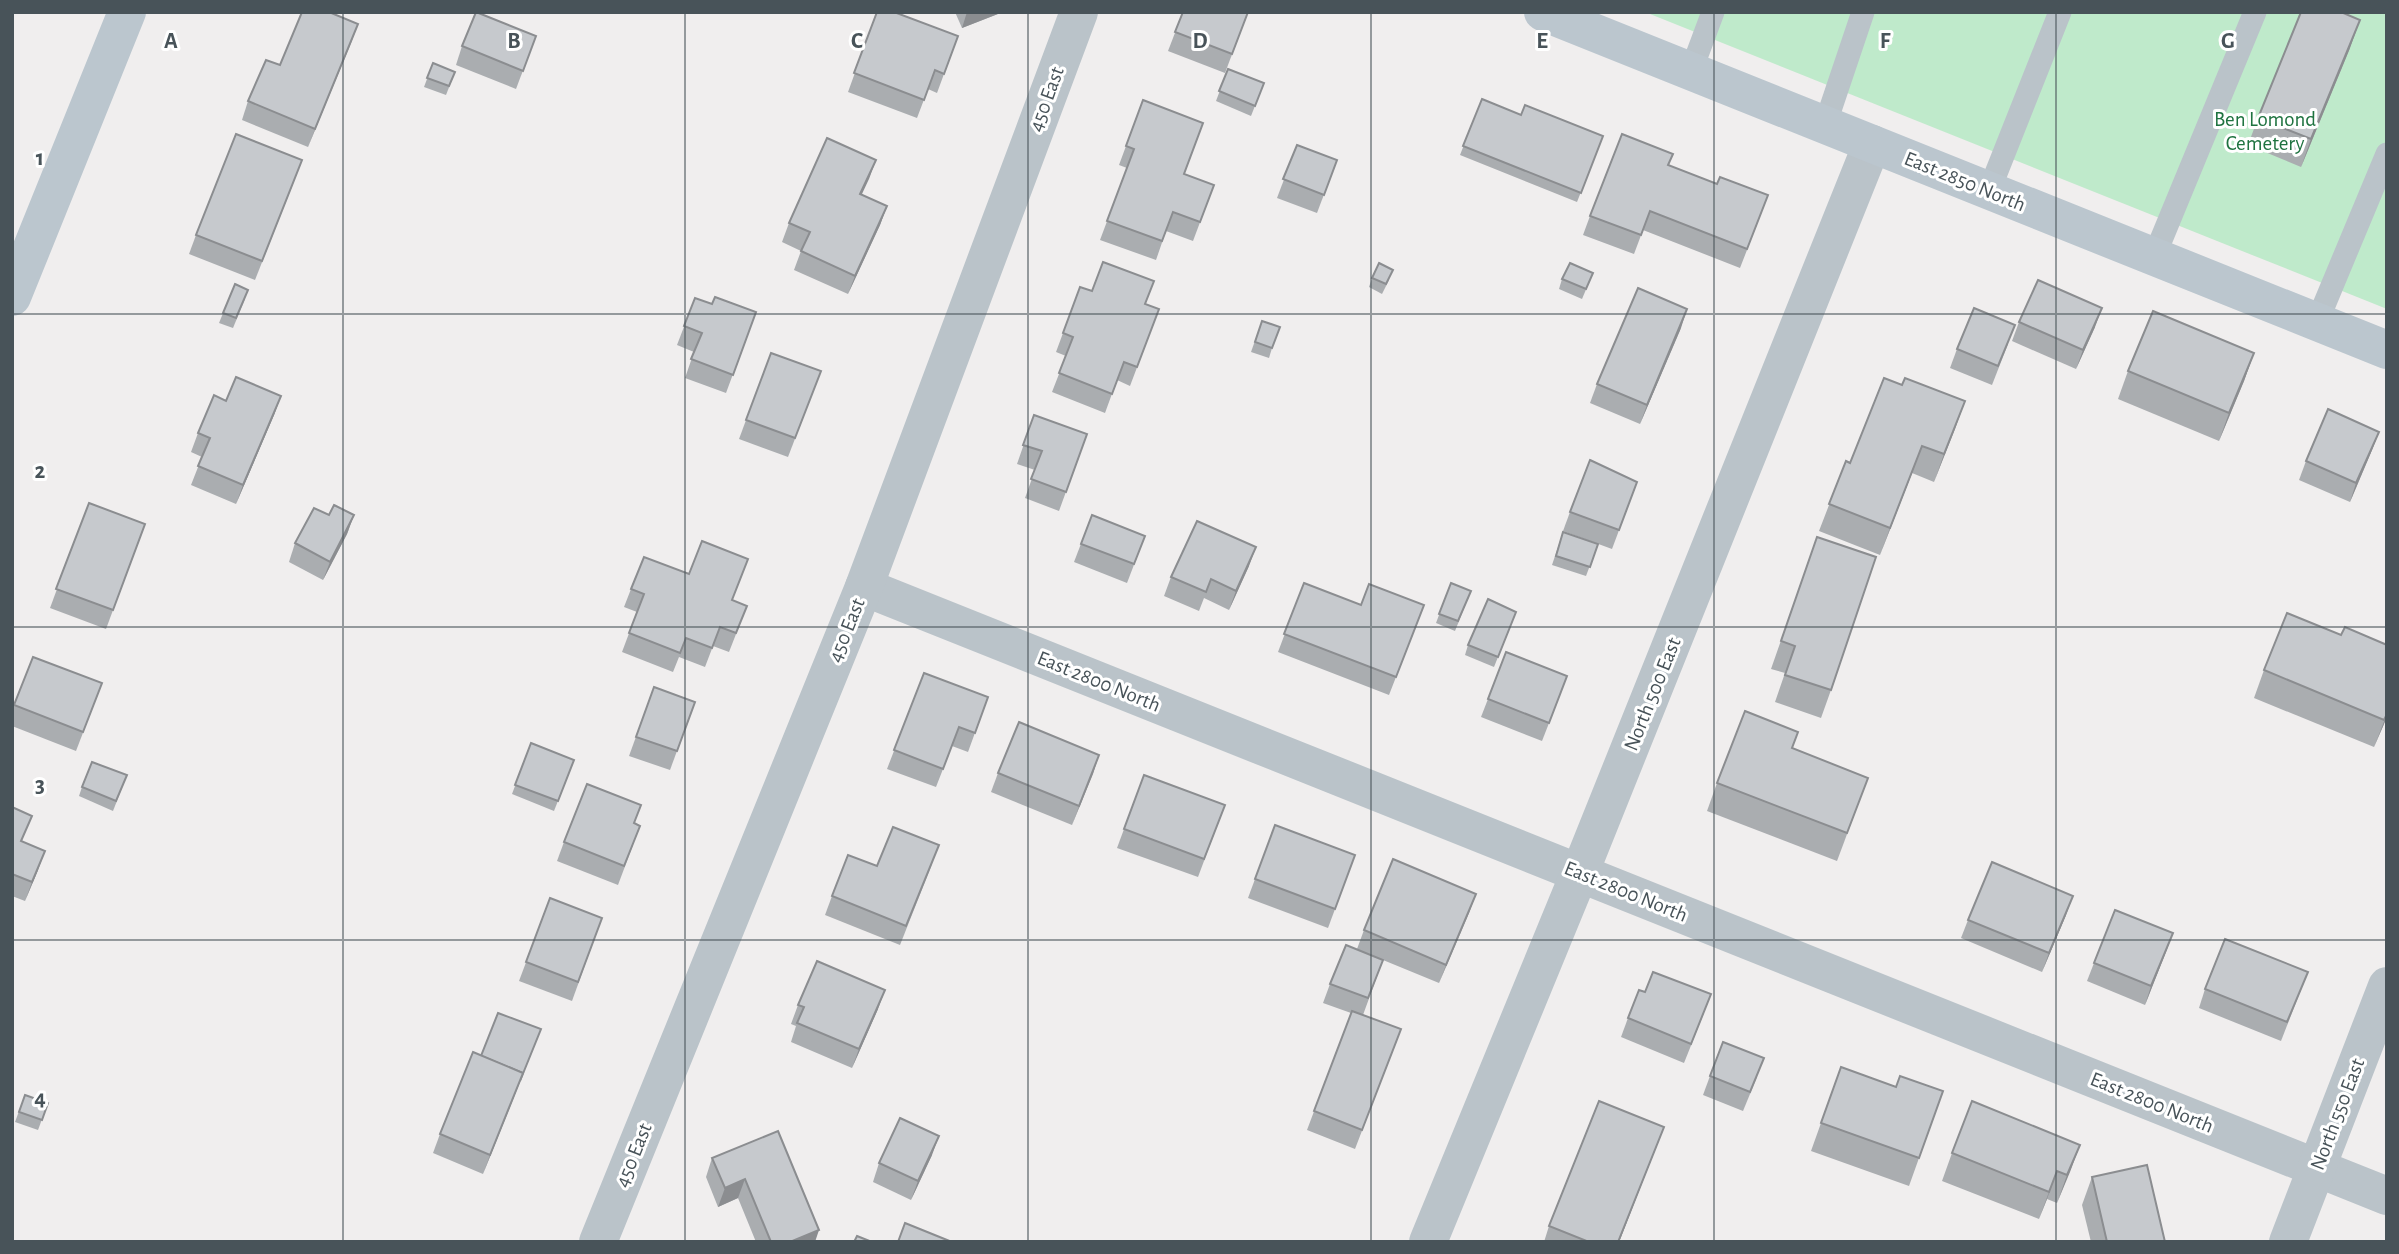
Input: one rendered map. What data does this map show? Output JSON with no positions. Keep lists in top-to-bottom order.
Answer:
{
  "streets": {
    "street": [
      "450 East",
      "East 2850 North",
      "East 2800 North",
      "North 500 East",
      "North 550 East"
    ]
  },
  "crossings": [
    ["450 East", "East 2800 North"],
    ["East 2850 North", "North 500 East"],
    ["East 2800 North", "North 500 East"],
    ["East 2800 North", "North 550 East"]
  ],
  "parks": ["Ben Lomond Cemetery"],
  "grid": {
    "columns": [
      "A",
      "B",
      "C",
      "D",
      "E",
      "F",
      "G"
    ],
    "rows": [
      "1",
      "2",
      "3",
      "4"
    ]
  }
}
